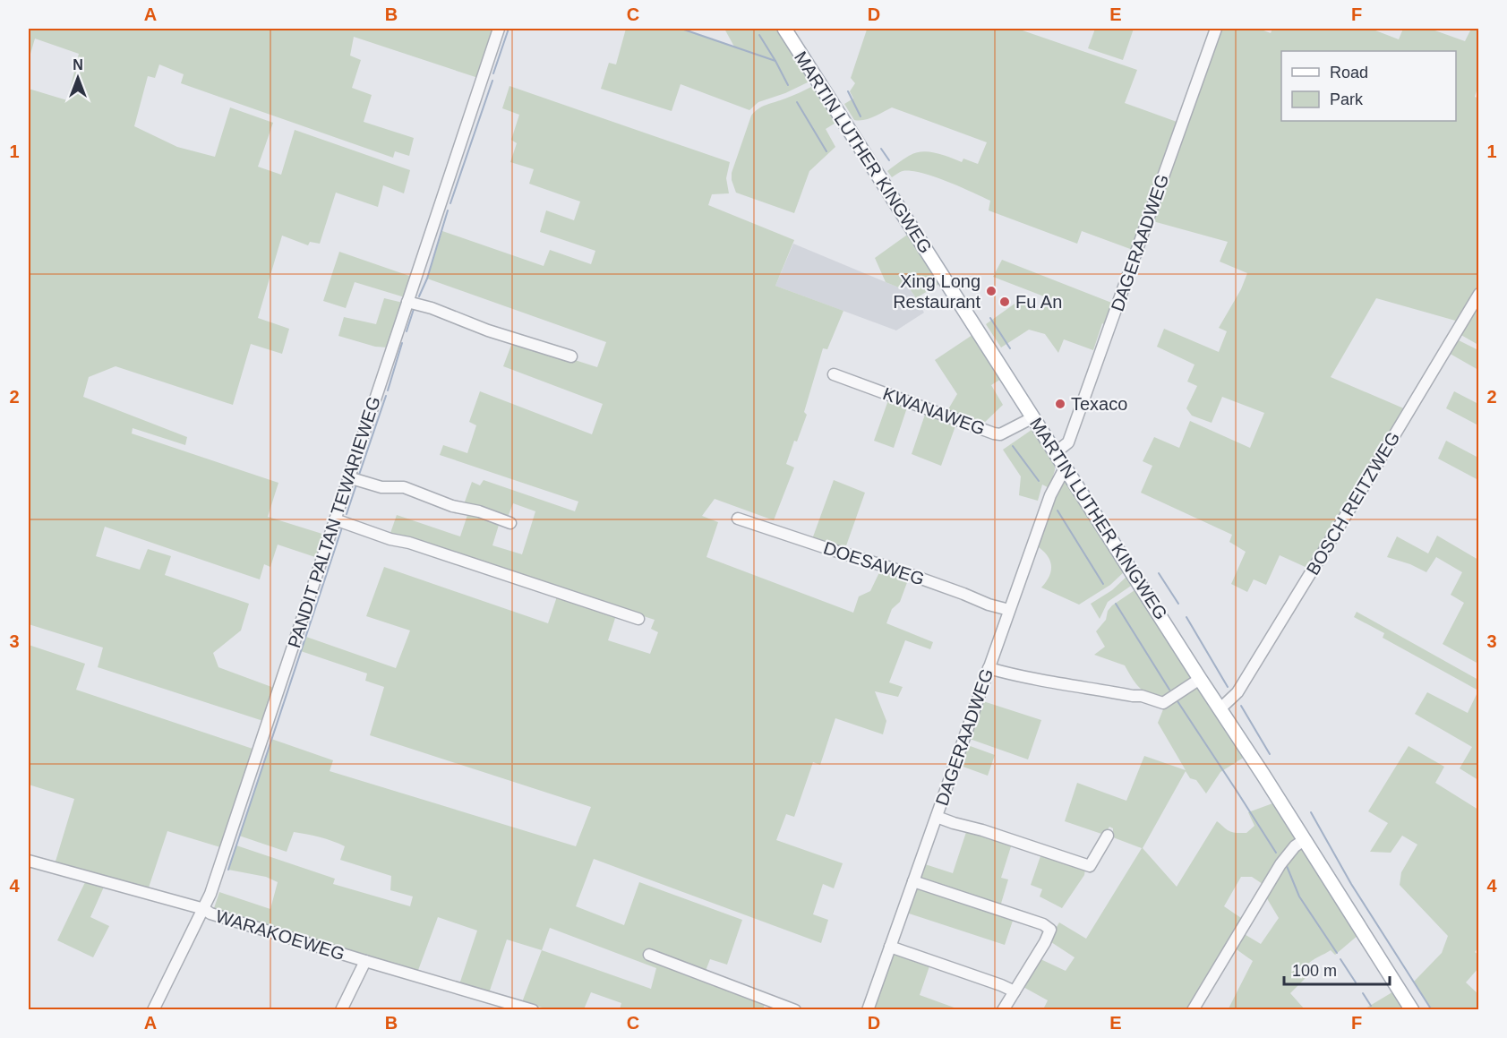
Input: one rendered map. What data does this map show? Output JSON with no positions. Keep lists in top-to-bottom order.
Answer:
{
  "streets": {
    "main road": ["MARTIN LUTHER KINGWEG"],
    "street": [
      "DAGERAADWEG",
      "KWANAWEG",
      "BOSCH REITZWEG",
      "PANDIT PALTAN TEWARIEWEG",
      "DOESAWEG",
      "WARAKOEWEG"
    ]
  },
  "crossings": [
    ["MARTIN LUTHER KINGWEG", "DAGERAADWEG"],
    ["MARTIN LUTHER KINGWEG", "KWANAWEG"],
    ["MARTIN LUTHER KINGWEG", "BOSCH REITZWEG"],
    ["DAGERAADWEG", "DOESAWEG"],
    ["PANDIT PALTAN TEWARIEWEG", "WARAKOEWEG"]
  ],
  "places": ["Xing Long Restaurant", "Fu An", "Texaco"],
  "legend": ["Road", "Park"],
  "scale_bar": "100 m",
  "north": "top",
  "grid": {
    "columns": [
      "A",
      "B",
      "C",
      "D",
      "E",
      "F"
    ],
    "rows": [
      "1",
      "2",
      "3",
      "4"
    ]
  }
}
